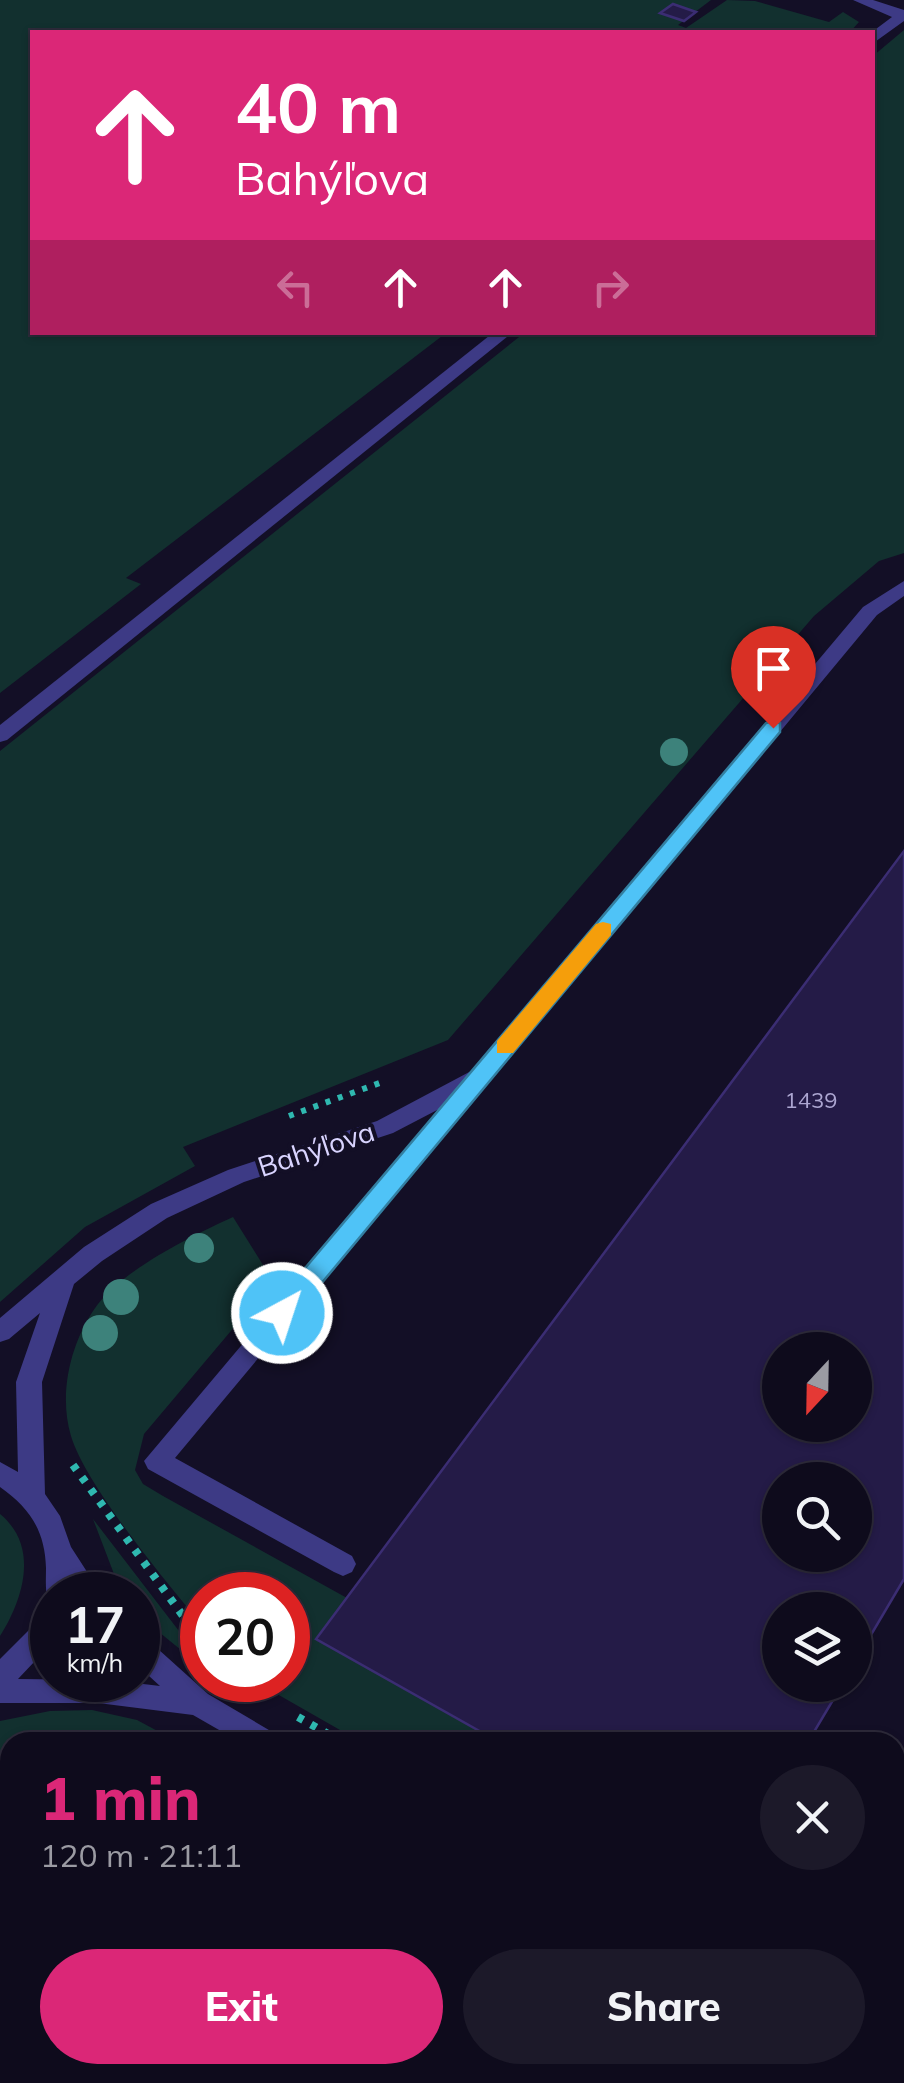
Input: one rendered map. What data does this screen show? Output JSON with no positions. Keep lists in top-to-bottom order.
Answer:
{
  "streets": {
    "lane": ["Bahýľova"]
  },
  "house_numbers": ["1439"],
  "north": "bottom",
  "page": {
    "turn": ["40 m", "Bahýľova"],
    "speed": "17 km/h",
    "limit": "20",
    "heading": ["1 min", "120 m · 21:11"],
    "buttons": ["Exit", "Share"]
  }
}
